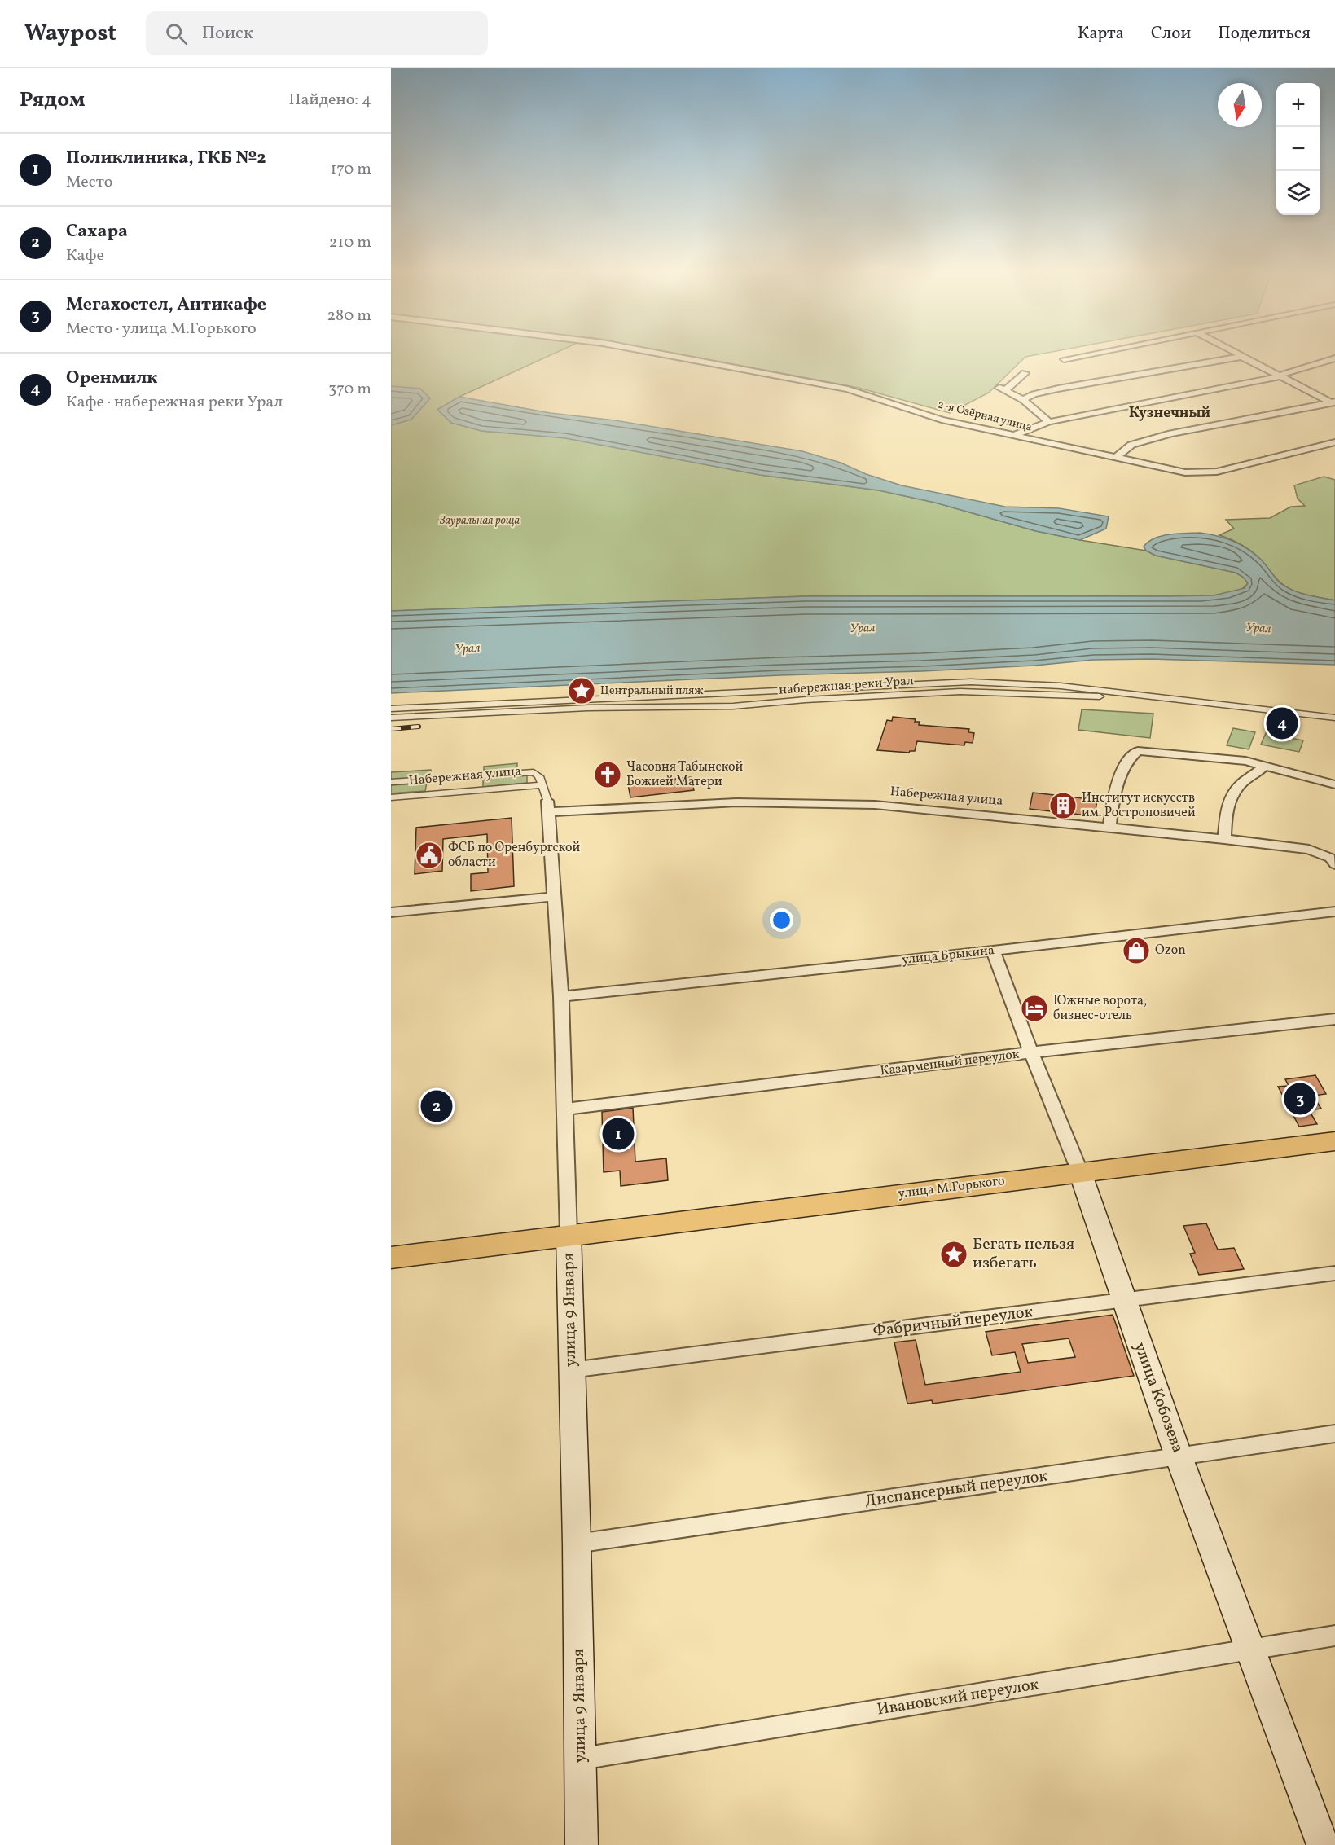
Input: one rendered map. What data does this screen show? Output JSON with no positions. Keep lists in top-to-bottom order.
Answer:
{
  "streets": {
    "main road": ["улица М.Горького", "улица 9 Января", "улица Кобозева"],
    "street": [
      "2-я Озёрная улица",
      "набережная реки Урал",
      "Набережная улица",
      "улица Брыкина",
      "Казарменный переулок",
      "Фабричный переулок",
      "Диспансерный переулок",
      "Ивановский переулок"
    ]
  },
  "crossings": [
    ["Набережная улица", "улица 9 Января"],
    ["улица Брыкина", "улица 9 Января"],
    ["улица Брыкина", "улица Кобозева"],
    ["Казарменный переулок", "улица 9 Января"],
    ["Казарменный переулок", "улица Кобозева"],
    ["улица М.Горького", "улица 9 Января"],
    ["улица М.Горького", "улица Кобозева"],
    ["улица 9 Января", "Фабричный переулок"],
    ["улица 9 Января", "Диспансерный переулок"],
    ["улица 9 Января", "Ивановский переулок"],
    ["Фабричный переулок", "улица Кобозева"],
    ["улица Кобозева", "Диспансерный переулок"],
    ["улица Кобозева", "Ивановский переулок"]
  ],
  "districts": ["Кузнечный"],
  "water": ["Урал"],
  "parks": ["Зауральная роща"],
  "places": {
    "place": ["Центральный пляж", "Бегать нельзя избегать"],
    "church": ["Часовня Табынской Божией Матери"],
    "building": ["Институт искусств им. Ростроповичей"],
    "public building": ["ФСБ по Оренбургской области"],
    "shop": ["Ozon"],
    "hotel": ["Южные ворота, бизнес-отель"]
  },
  "north": "bottom",
  "page": {
    "header": "Waypost",
    "search": "Поиск",
    "nav": ["Карта", "Слои", "Поделиться"],
    "heading": ["Рядом", "Найдено: 4"],
    "map_buttons": ["+", "−"],
    "list": [
      {
        "mark": "1",
        "name": "Поликлиника, ГКБ №2",
        "note": "Место",
        "value": "170 m"
      },
      {
        "mark": "2",
        "name": "Сахара",
        "note": "Кафе",
        "value": "210 m"
      },
      {
        "mark": "3",
        "name": "Мегахостел, Антикафе",
        "note": "Место · улица М.Горького",
        "value": "280 m"
      },
      {
        "mark": "4",
        "name": "Оренмилк",
        "note": "Кафе · набережная реки Урал",
        "value": "370 m"
      }
    ],
    "pins": [
      "4",
      "3",
      "2",
      "1"
    ]
  }
}
